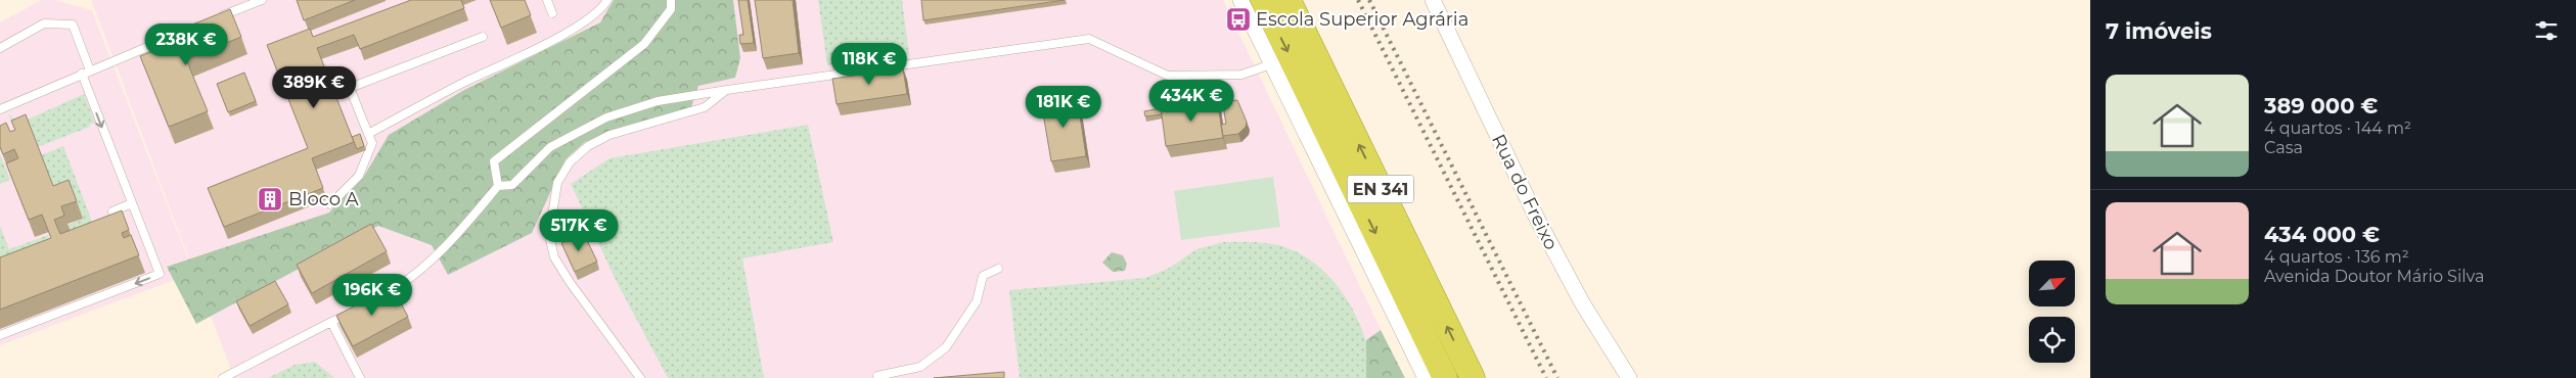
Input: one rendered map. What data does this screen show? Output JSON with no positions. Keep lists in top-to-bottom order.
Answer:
{
  "streets": {
    "highway": ["EN 341"],
    "street": ["Rua do Freixo"]
  },
  "places": {
    "bus stop": ["Escola Superior Agrária"],
    "building": ["Bloco A"]
  },
  "north": "top right",
  "page": {
    "heading": "7 imóveis",
    "price": [
      "238K €",
      "118K €",
      "389K €",
      "434K €",
      "181K €",
      "517K €",
      "196K €"
    ],
    "list": [
      {
        "name": "389 000 €",
        "note": "4 quartos · 144 m² · Casa"
      },
      {
        "name": "434 000 €",
        "note": "4 quartos · 136 m² · Avenida Doutor Mário Silva"
      }
    ]
  }
}
